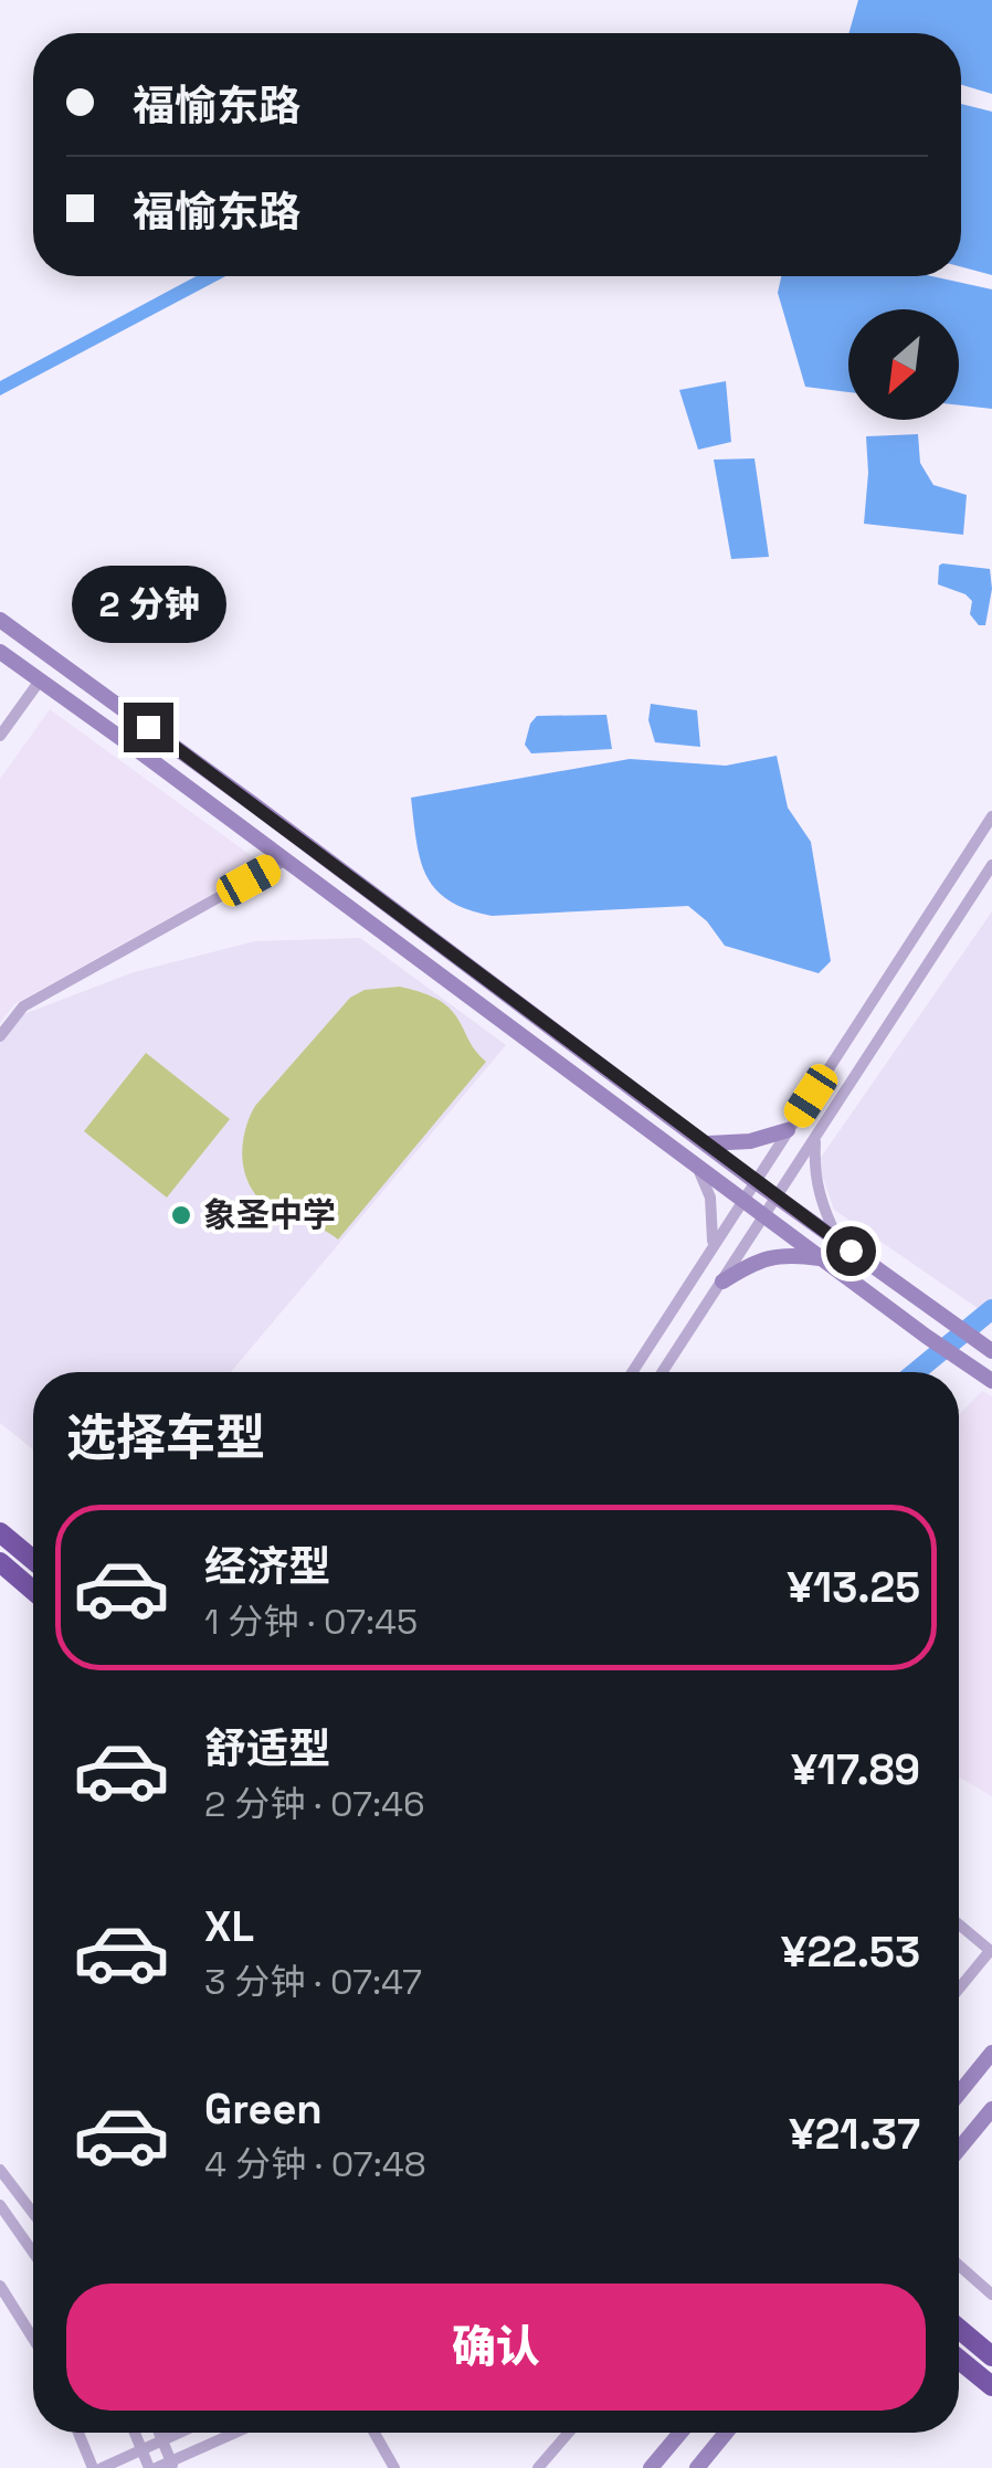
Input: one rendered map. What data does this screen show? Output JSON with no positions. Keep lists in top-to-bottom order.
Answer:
{
  "places": ["象圣中学"],
  "north": "bottom left",
  "page": {
    "banner": ["福愉东路", "福愉东路"],
    "bubble": "2 分钟",
    "heading": "选择车型",
    "list": [
      {
        "name": "经济型",
        "note": "1 分钟 · 07:45",
        "value": "¥13.25"
      },
      {
        "name": "舒适型",
        "note": "2 分钟 · 07:46",
        "value": "¥17.89"
      },
      {
        "name": "XL",
        "note": "3 分钟 · 07:47",
        "value": "¥22.53"
      },
      {
        "name": "Green",
        "note": "4 分钟 · 07:48",
        "value": "¥21.37"
      }
    ],
    "buttons": "确认"
  }
}
